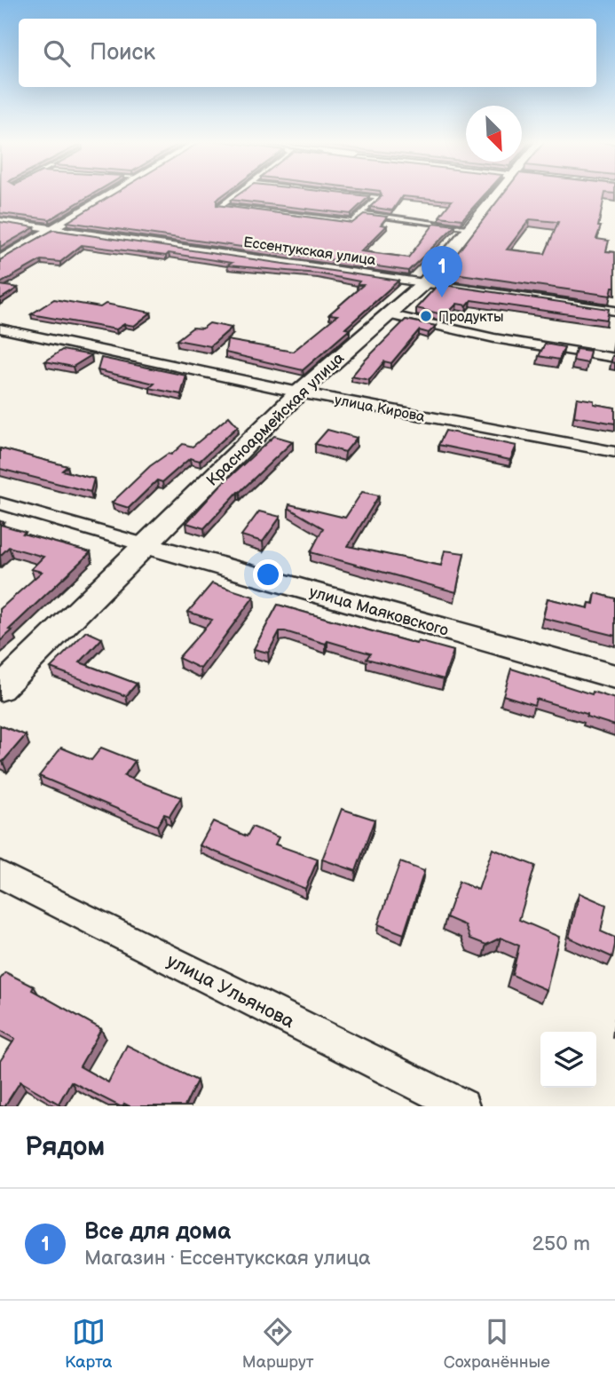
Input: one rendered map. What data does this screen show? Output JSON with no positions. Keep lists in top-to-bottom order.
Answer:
{
  "streets": {
    "street": [
      "Ессентукская улица",
      "улица Кирова",
      "Красноармейская улица",
      "улица Маяковского",
      "улица Ульянова"
    ]
  },
  "crossings": [
    ["Ессентукская улица", "Красноармейская улица"],
    ["улица Кирова", "Красноармейская улица"],
    ["Красноармейская улица", "улица Маяковского"]
  ],
  "places": ["Продукты"],
  "north": "bottom right",
  "page": {
    "search": "Поиск",
    "pins": "1",
    "heading": "Рядом",
    "list": [
      {
        "mark": "1",
        "name": "Все для дома",
        "note": "Магазин · Ессентукская улица",
        "value": "250 m"
      }
    ],
    "nav": ["Карта", "Маршрут", "Сохранённые"]
  }
}
